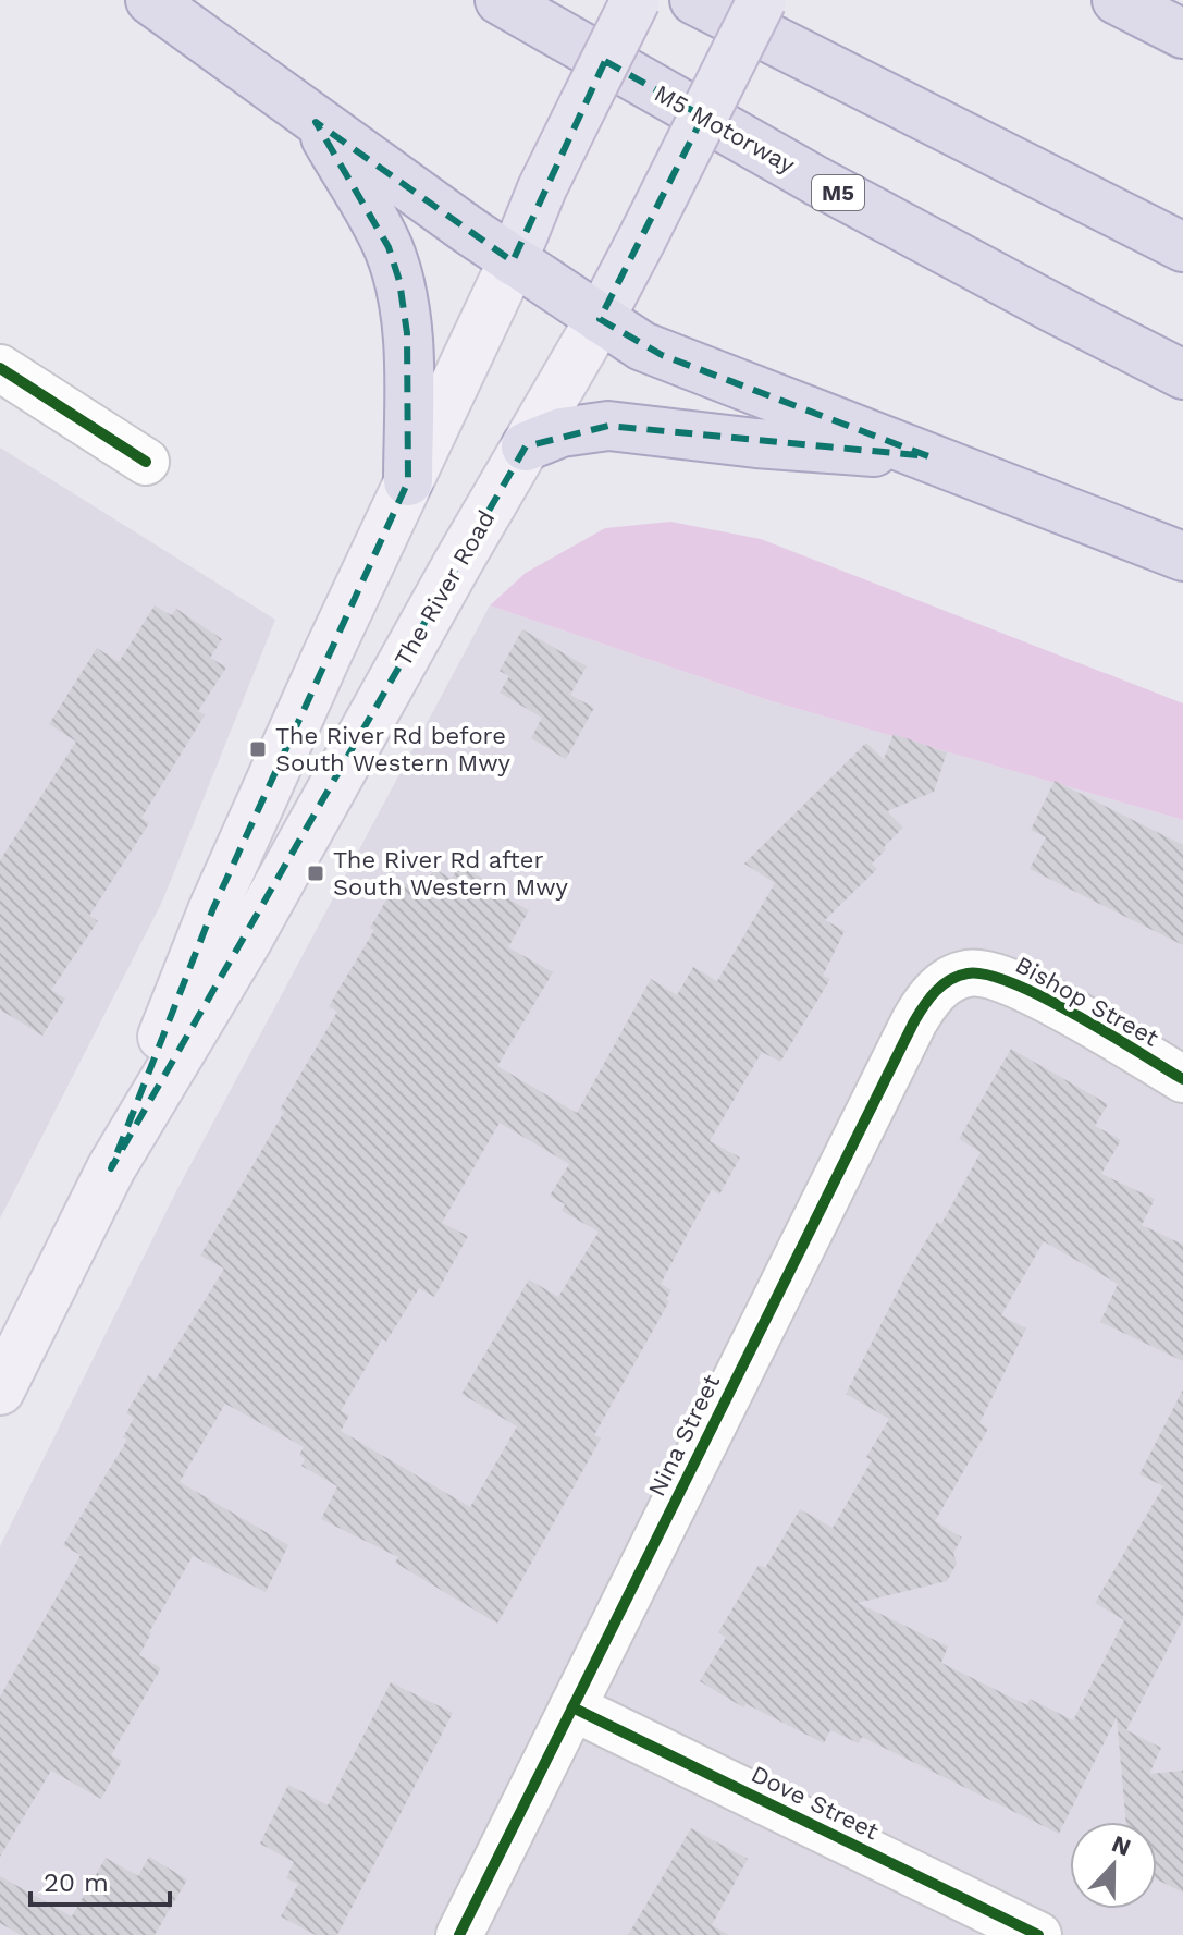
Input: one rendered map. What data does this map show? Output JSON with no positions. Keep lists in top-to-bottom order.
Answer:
{
  "streets": {
    "highway": ["M5 Motorway", "M5"],
    "main road": ["The River Road"],
    "street": ["Bishop Street", "Nina Street", "Dove Street"]
  },
  "crossings": [
    ["Bishop Street", "Nina Street"],
    ["Nina Street", "Dove Street"]
  ],
  "places": {
    "transit": ["The River Rd before South Western Mwy", "The River Rd after South Western Mwy"]
  },
  "scale_bar": "20 m",
  "north": "top"
}
